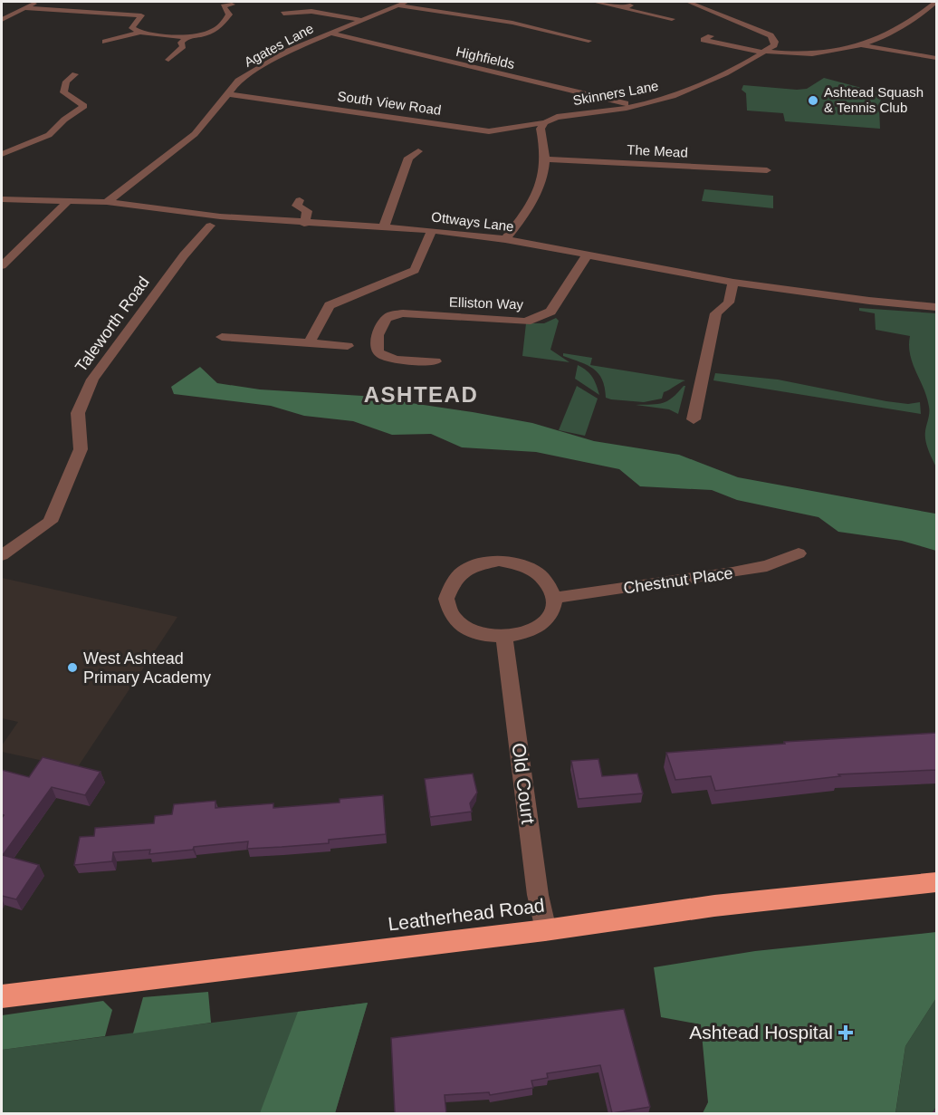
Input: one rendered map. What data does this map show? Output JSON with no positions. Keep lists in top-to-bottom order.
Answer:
{
  "streets": {
    "highway": ["Leatherhead Road"],
    "street": [
      "Agates Lane",
      "Highfields",
      "Skinners Lane",
      "South View Road",
      "The Mead",
      "Ottways Lane",
      "Elliston Way",
      "Taleworth Road",
      "Chestnut Place",
      "Old Court"
    ]
  },
  "crossings": [
    ["Agates Lane", "Highfields"],
    ["Agates Lane", "South View Road"],
    ["Agates Lane", "Ottways Lane"],
    ["Highfields", "Skinners Lane"],
    ["Skinners Lane", "South View Road"],
    ["Ottways Lane", "Elliston Way"],
    ["Chestnut Place", "Old Court"],
    ["Old Court", "Leatherhead Road"]
  ],
  "districts": ["ASHTEAD"],
  "places": {
    "other": ["Ashtead Squash & Tennis Club", "West Ashtead Primary Academy"],
    "health": ["Ashtead Hospital"]
  }
}
